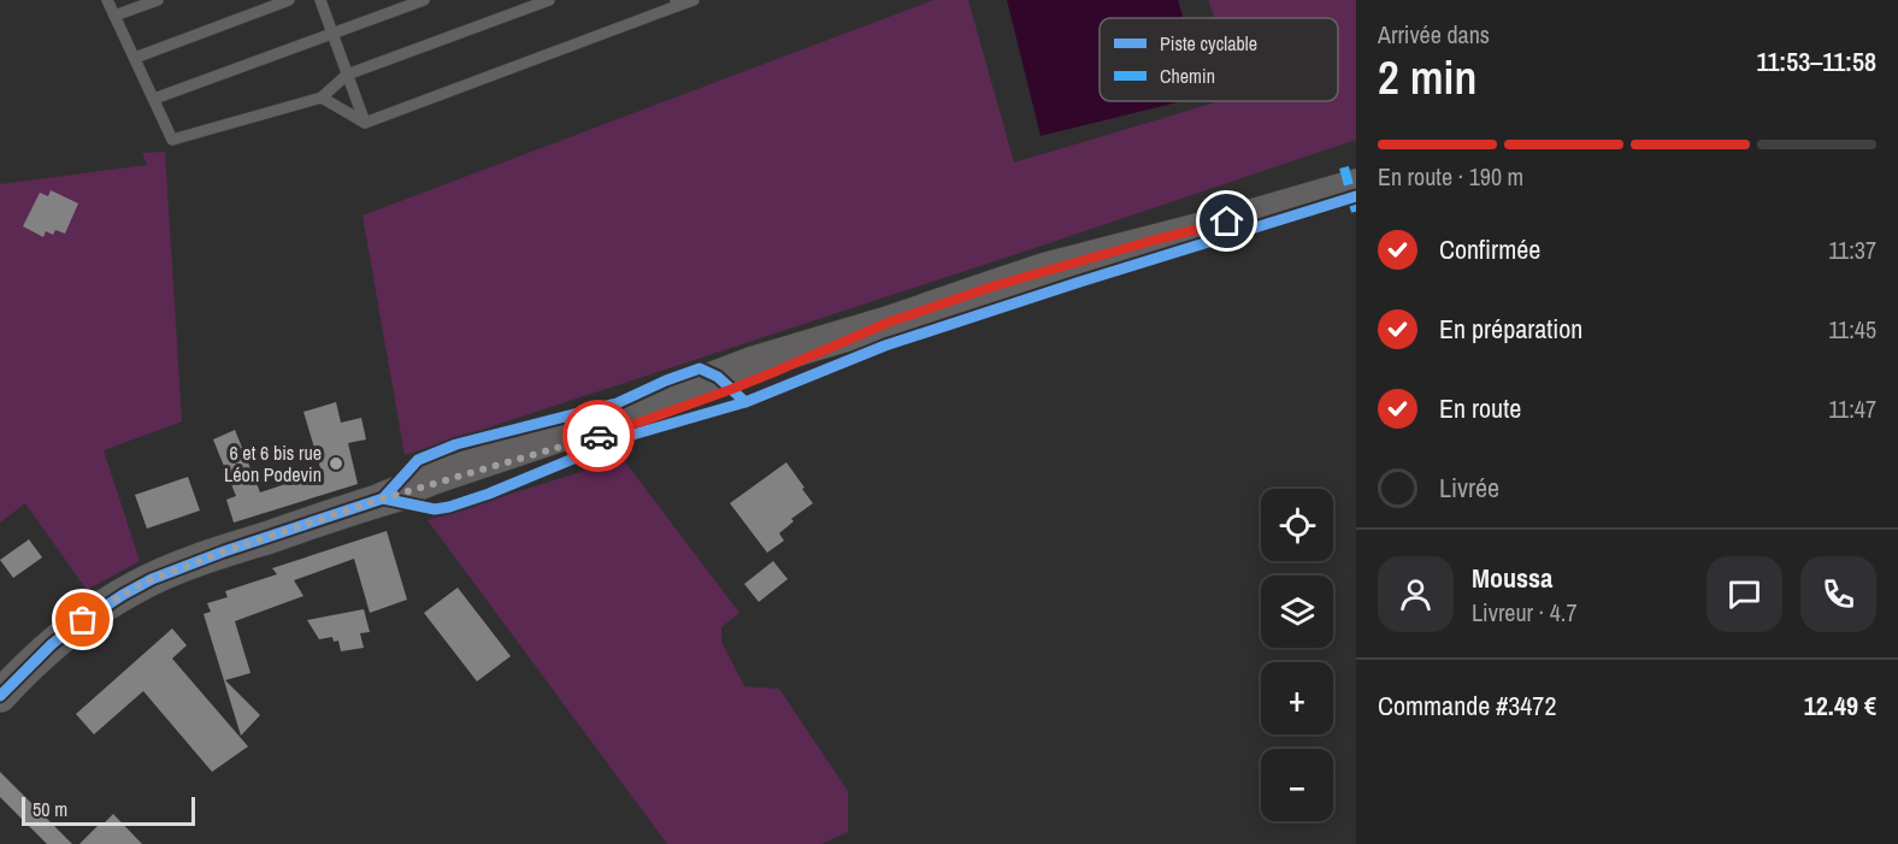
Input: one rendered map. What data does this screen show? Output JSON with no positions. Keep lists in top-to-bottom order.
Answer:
{
  "places": ["6 et 6 bis rue Léon Podevin"],
  "legend": ["Piste cyclable", "Chemin"],
  "scale_bar": "50 m",
  "page": {
    "heading": ["2 min", "Arrivée dans", "11:53–11:58"],
    "panel": [
      "Moussa",
      "Livreur · 4.7",
      "Commande #3472",
      "12.49 €"
    ],
    "bar": "En route · 190 m",
    "list": [
      ["Confirmée", "11:37"],
      ["En préparation", "11:45"],
      ["En route", "11:47"],
      "Livrée"
    ],
    "map_buttons": ["+", "−"],
    "scale": "50 m"
  }
}
